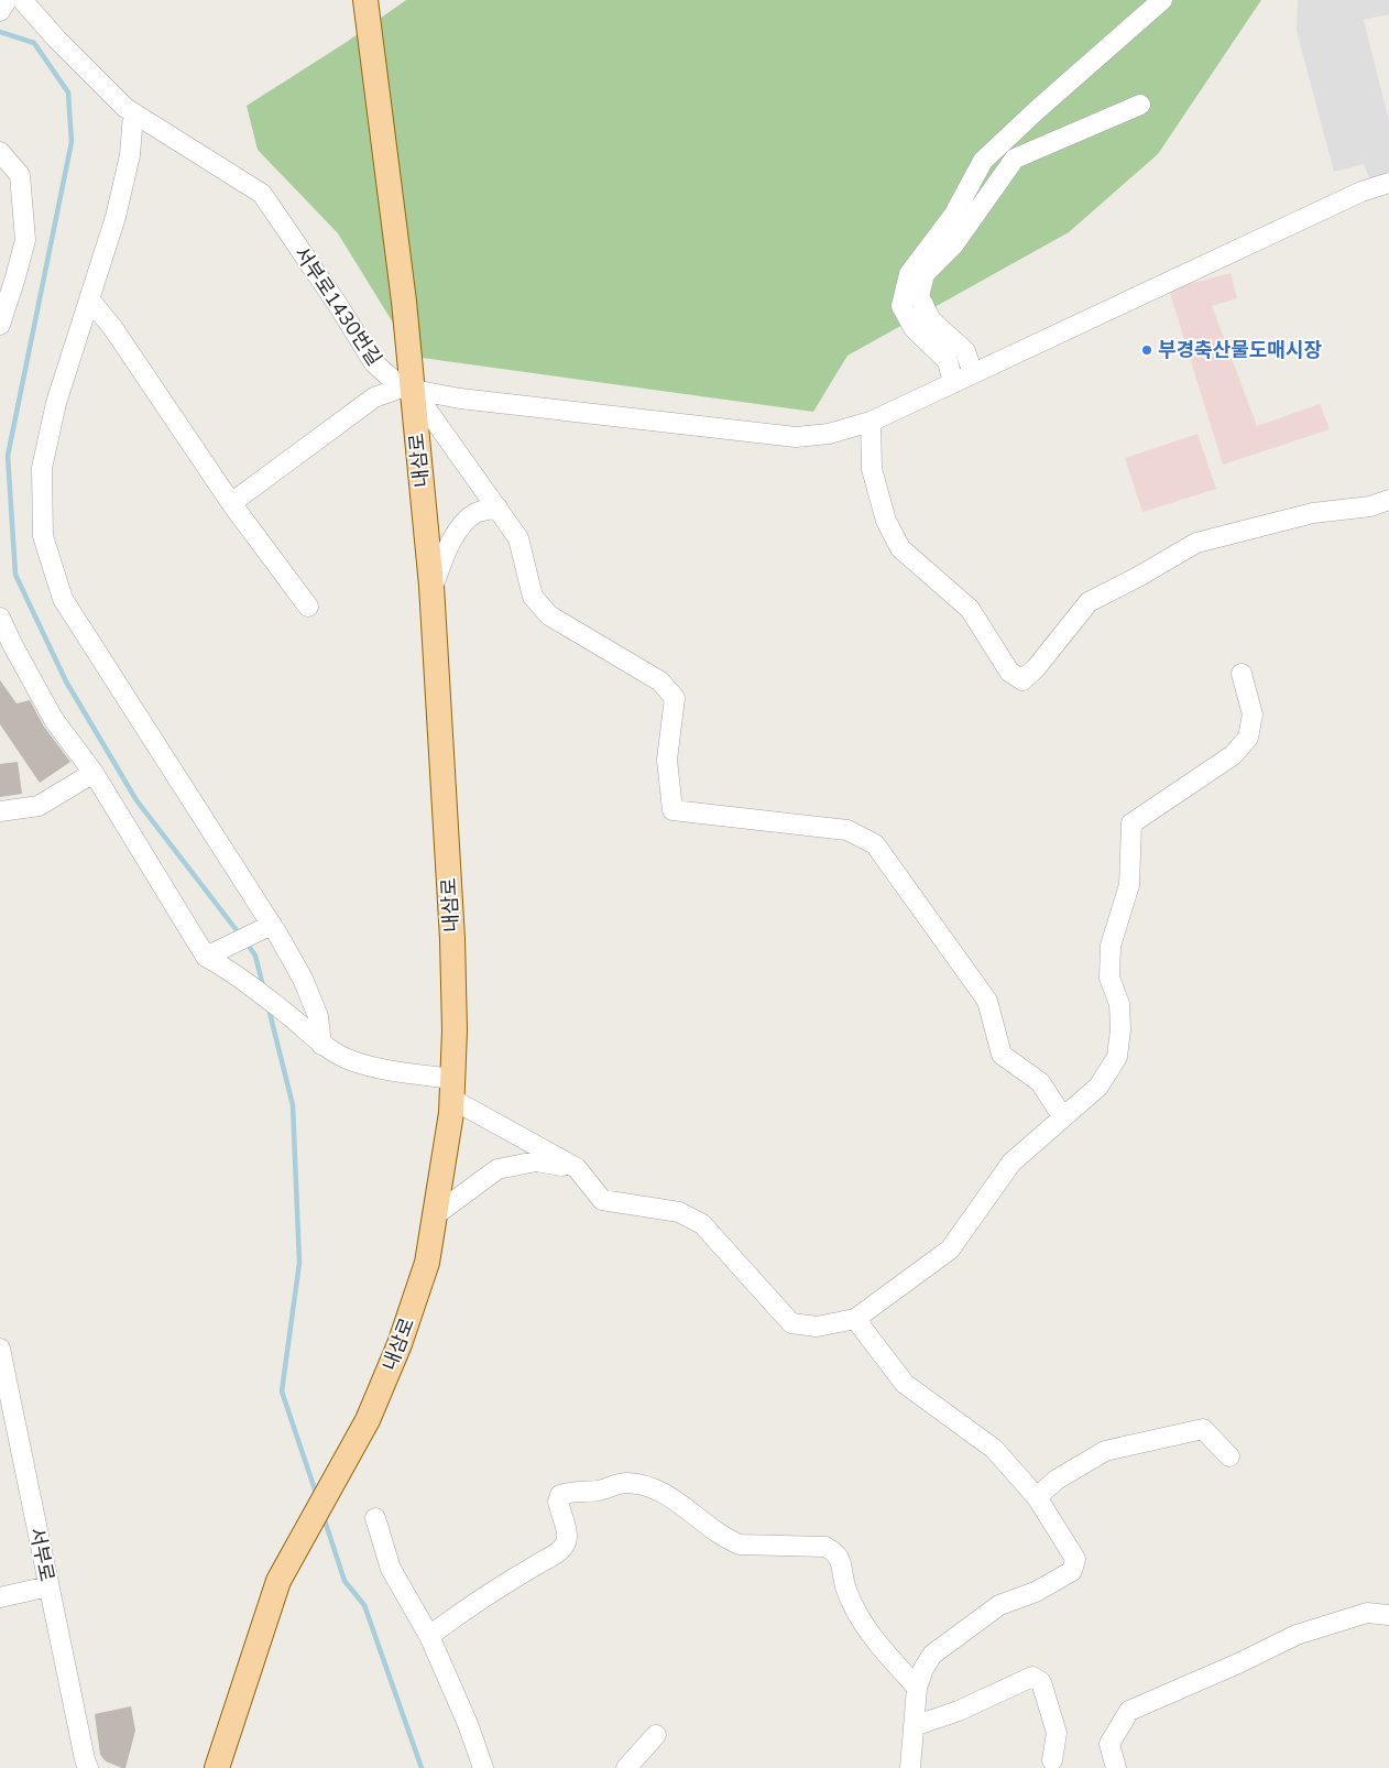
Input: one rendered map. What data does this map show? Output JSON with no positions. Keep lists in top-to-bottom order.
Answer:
{
  "streets": {
    "main road": ["내삼로"],
    "street": ["서부로1430번길", "서부로"]
  },
  "crossings": [
    ["서부로1430번길", "내삼로"]
  ],
  "places": ["부경축산물도매시장"]
}
